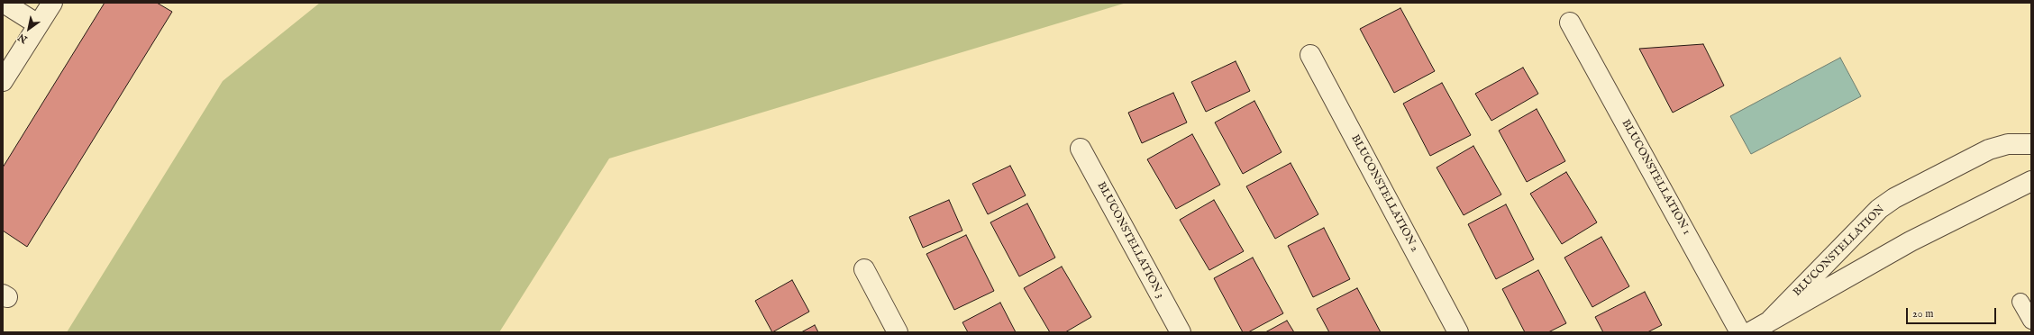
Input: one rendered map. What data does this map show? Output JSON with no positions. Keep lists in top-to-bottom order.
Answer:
{
  "streets": {
    "street": [
      "BLUCONSTELLATION 1",
      "BLUCONSTELLATION 2",
      "BLUCONSTELLATION 3",
      "BLUCONSTELLATION"
    ]
  },
  "scale_bar": "20 m",
  "north": "bottom left"
}
